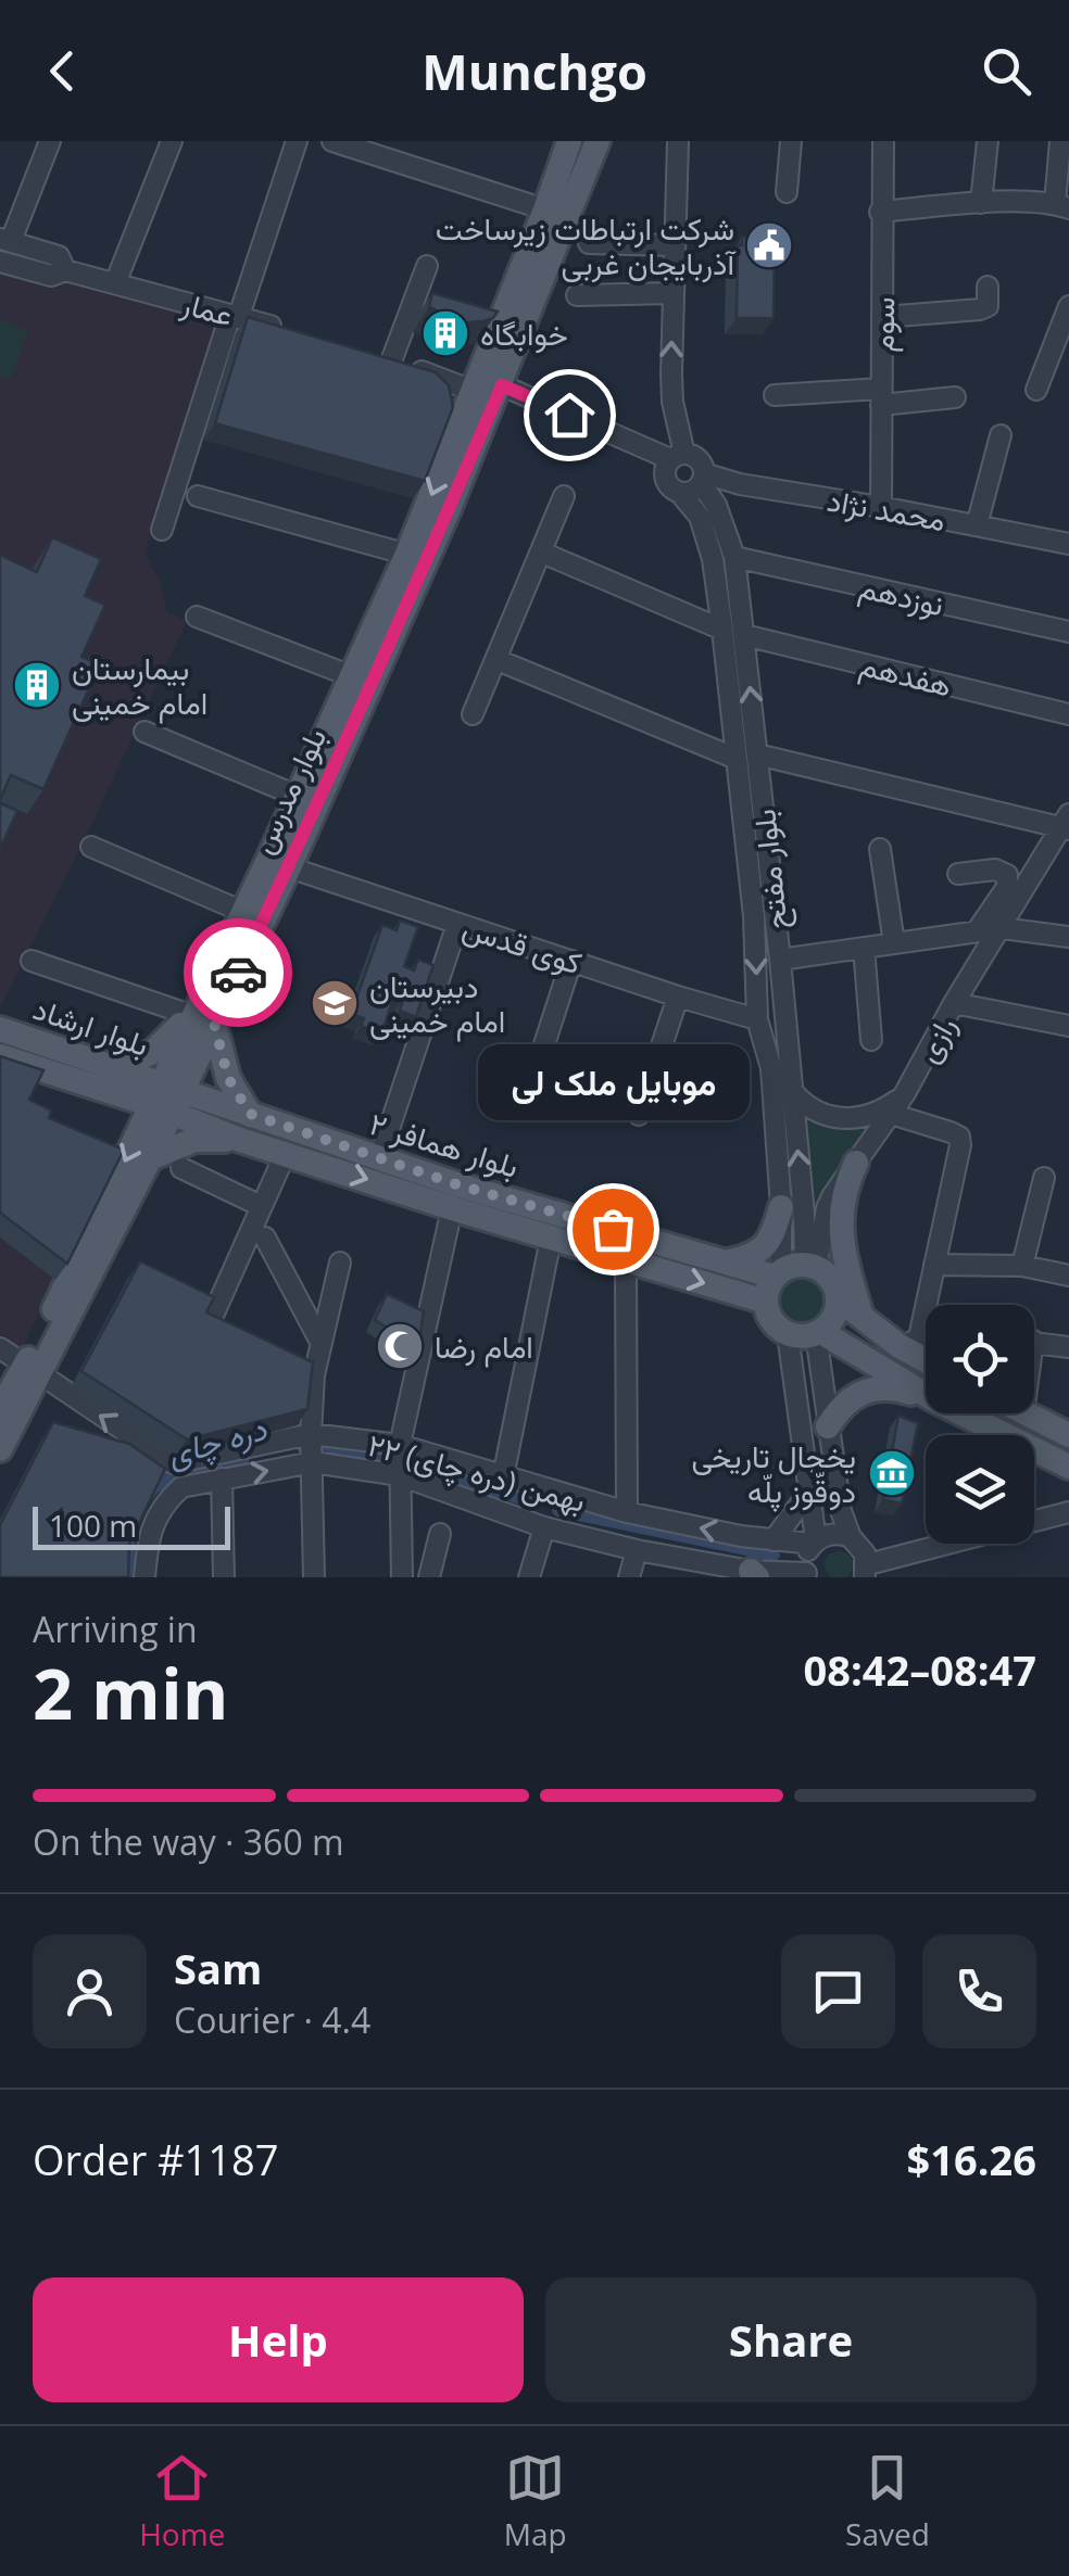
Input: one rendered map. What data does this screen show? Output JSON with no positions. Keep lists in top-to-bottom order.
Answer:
{
  "streets": {
    "main road": ["بلوار مدرس", "بلوار ارشاد", "بلوار همافر ۲"],
    "street": [
      "عمار",
      "سوم",
      "محمد نژاد",
      "نوزدهم",
      "هفدهم",
      "بلوار مفتح",
      "کوی قدس",
      "رازی",
      "۲۲ بهمن (دره چای)"
    ]
  },
  "crossings": [
    ["سوم", "محمد نژاد"],
    ["محمد نژاد", "بلوار مفتح"],
    ["نوزدهم", "بلوار مفتح"],
    ["هفدهم", "بلوار مفتح"],
    ["بلوار مدرس", "کوی قدس"],
    ["بلوار مدرس", "بلوار ارشاد"],
    ["بلوار مدرس", "بلوار همافر ۲"],
    ["بلوار مدرس", "۲۲ بهمن (دره چای)"],
    ["بلوار مفتح", "کوی قدس"],
    ["بلوار مفتح", "رازی"],
    ["بلوار مفتح", "بلوار همافر ۲"],
    ["بلوار ارشاد", "بلوار همافر ۲"],
    ["رازی", "بلوار همافر ۲"]
  ],
  "water": ["دره چای"],
  "places": {
    "public building": ["شرکت ارتباطات زیرساخت آذربایجان غربی"],
    "building": ["خوابگاه", "بیمارستان امام خمینی"],
    "school or university": ["دبیرستان امام خمینی"],
    "other": ["موبایل ملک لی"],
    "mosque": ["امام رضا"],
    "museum": ["یخچال تاریخی دوقّوز پلّه"]
  },
  "scale_bar": "100 m",
  "page": {
    "header": "Munchgo",
    "bubble": "موبایل ملک لی",
    "scale": "100 m",
    "heading": ["2 min", "Arriving in", "08:42–08:47"],
    "panel": [
      "Sam",
      "Courier · 4.4",
      "Order #1187",
      "$16.26"
    ],
    "bar": "On the way · 360 m",
    "buttons": ["Help", "Share"],
    "tabs": ["Home", "Map", "Saved"]
  }
}
